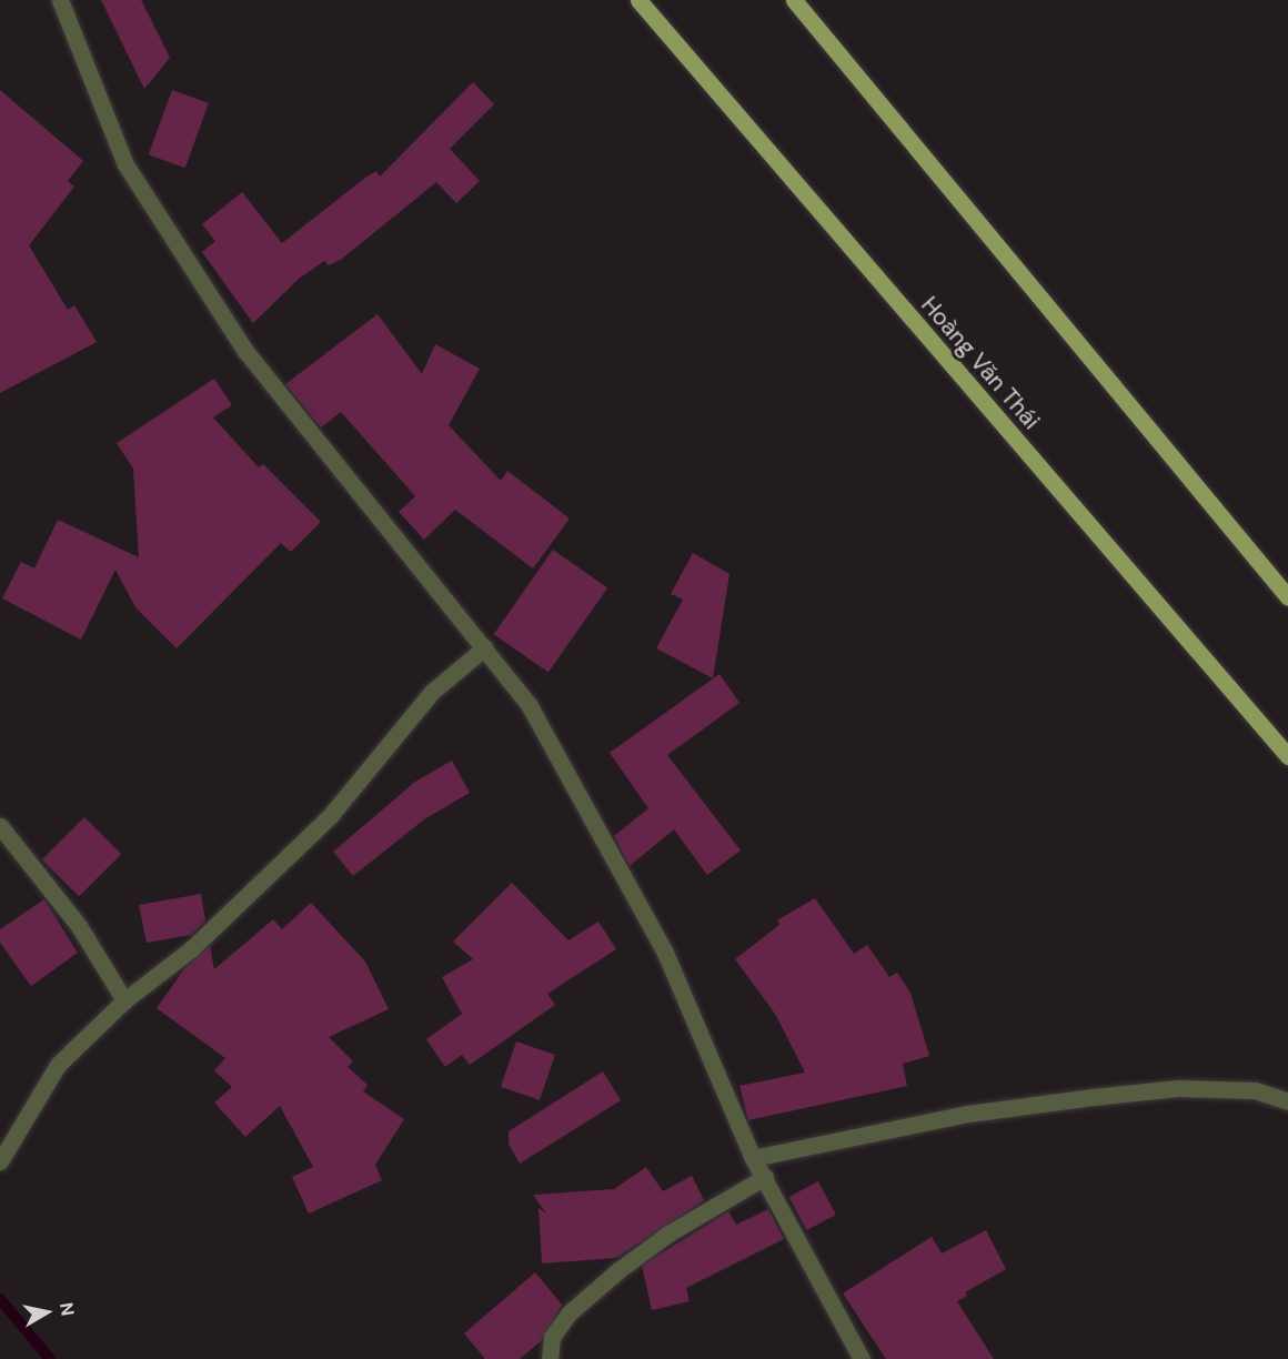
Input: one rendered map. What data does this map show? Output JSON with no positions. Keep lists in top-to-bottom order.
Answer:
{
  "streets": {
    "main road": ["Hoàng Văn Thái"]
  },
  "north": "right"
}
